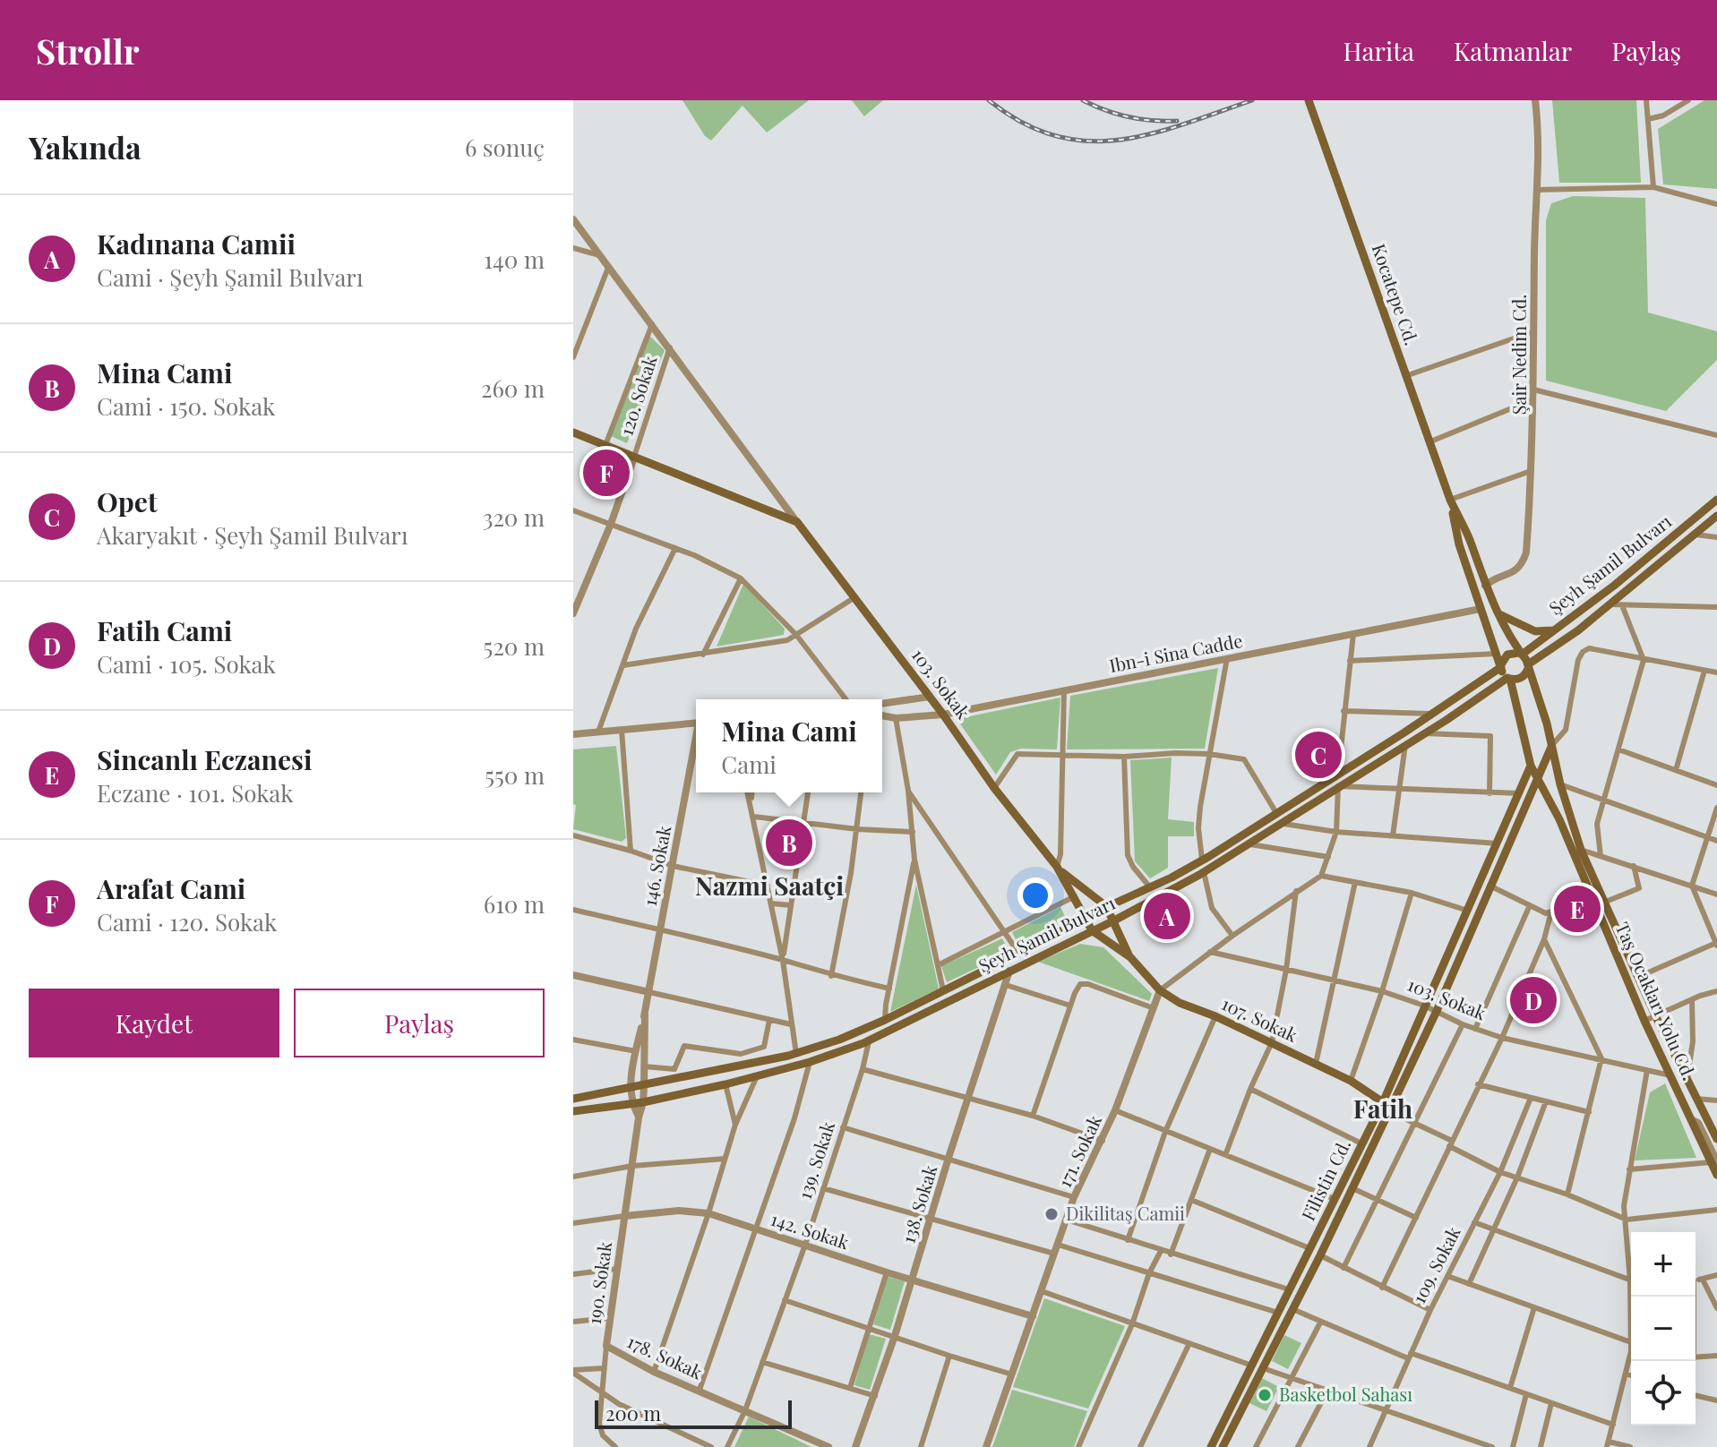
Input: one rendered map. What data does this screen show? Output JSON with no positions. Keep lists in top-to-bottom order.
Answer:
{
  "streets": {
    "main road": [
      "Kocatepe Cd.",
      "Şeyh Şamil Bulvarı",
      "103. Sokak",
      "Taş Ocakları Yolu Cd.",
      "107. Sokak",
      "Filistin Cd."
    ],
    "street": [
      "Şair Nedim Cd.",
      "120. Sokak",
      "Ibn-i Sina Cadde",
      "146. Sokak",
      "171. Sokak",
      "139. Sokak",
      "138. Sokak",
      "142. Sokak",
      "109. Sokak",
      "190. Sokak",
      "178. Sokak"
    ]
  },
  "crossings": [
    ["Kocatepe Cd.", "Şair Nedim Cd."],
    ["Kocatepe Cd.", "Şeyh Şamil Bulvarı"],
    ["Kocatepe Cd.", "Ibn-i Sina Cadde"],
    ["Kocatepe Cd.", "Taş Ocakları Yolu Cd."],
    ["120. Sokak", "103. Sokak"],
    ["Şeyh Şamil Bulvarı", "103. Sokak"],
    ["Şeyh Şamil Bulvarı", "146. Sokak"],
    ["Şeyh Şamil Bulvarı", "Taş Ocakları Yolu Cd."],
    ["Şeyh Şamil Bulvarı", "139. Sokak"],
    ["Şeyh Şamil Bulvarı", "138. Sokak"],
    ["Şeyh Şamil Bulvarı", "190. Sokak"],
    ["Ibn-i Sina Cadde", "103. Sokak"],
    ["103. Sokak", "Taş Ocakları Yolu Cd."],
    ["103. Sokak", "107. Sokak"],
    ["103. Sokak", "Filistin Cd."],
    ["146. Sokak", "190. Sokak"],
    ["Taş Ocakları Yolu Cd.", "Filistin Cd."],
    ["107. Sokak", "171. Sokak"],
    ["107. Sokak", "Filistin Cd."],
    ["171. Sokak", "142. Sokak"],
    ["139. Sokak", "142. Sokak"],
    ["139. Sokak", "178. Sokak"],
    ["138. Sokak", "142. Sokak"],
    ["142. Sokak", "190. Sokak"],
    ["190. Sokak", "178. Sokak"]
  ],
  "districts": ["Nazmi Saatçi", "Fatih"],
  "places": ["Dikilitaş Camii", "Basketbol Sahası"],
  "scale_bar": "200 m",
  "page": {
    "header": "Strollr",
    "nav": ["Harita", "Katmanlar", "Paylaş"],
    "heading": ["Yakında", "6 sonuç"],
    "list": [
      {
        "mark": "A",
        "name": "Kadınana Camii",
        "note": "Cami · Şeyh Şamil Bulvarı",
        "value": "140 m"
      },
      {
        "mark": "B",
        "name": "Mina Cami",
        "note": "Cami · 150. Sokak",
        "value": "260 m"
      },
      {
        "mark": "C",
        "name": "Opet",
        "note": "Akaryakıt · Şeyh Şamil Bulvarı",
        "value": "320 m"
      },
      {
        "mark": "D",
        "name": "Fatih Cami",
        "note": "Cami · 105. Sokak",
        "value": "520 m"
      },
      {
        "mark": "E",
        "name": "Sincanlı Eczanesi",
        "note": "Eczane · 101. Sokak",
        "value": "550 m"
      },
      {
        "mark": "F",
        "name": "Arafat Cami",
        "note": "Cami · 120. Sokak",
        "value": "610 m"
      }
    ],
    "pins": [
      "F",
      "C",
      "B",
      "E",
      "A",
      "D"
    ],
    "popup": ["Mina Cami", "Cami"],
    "buttons": ["Kaydet", "Paylaş"],
    "map_buttons": ["+", "−"],
    "scale": "200 m"
  }
}
